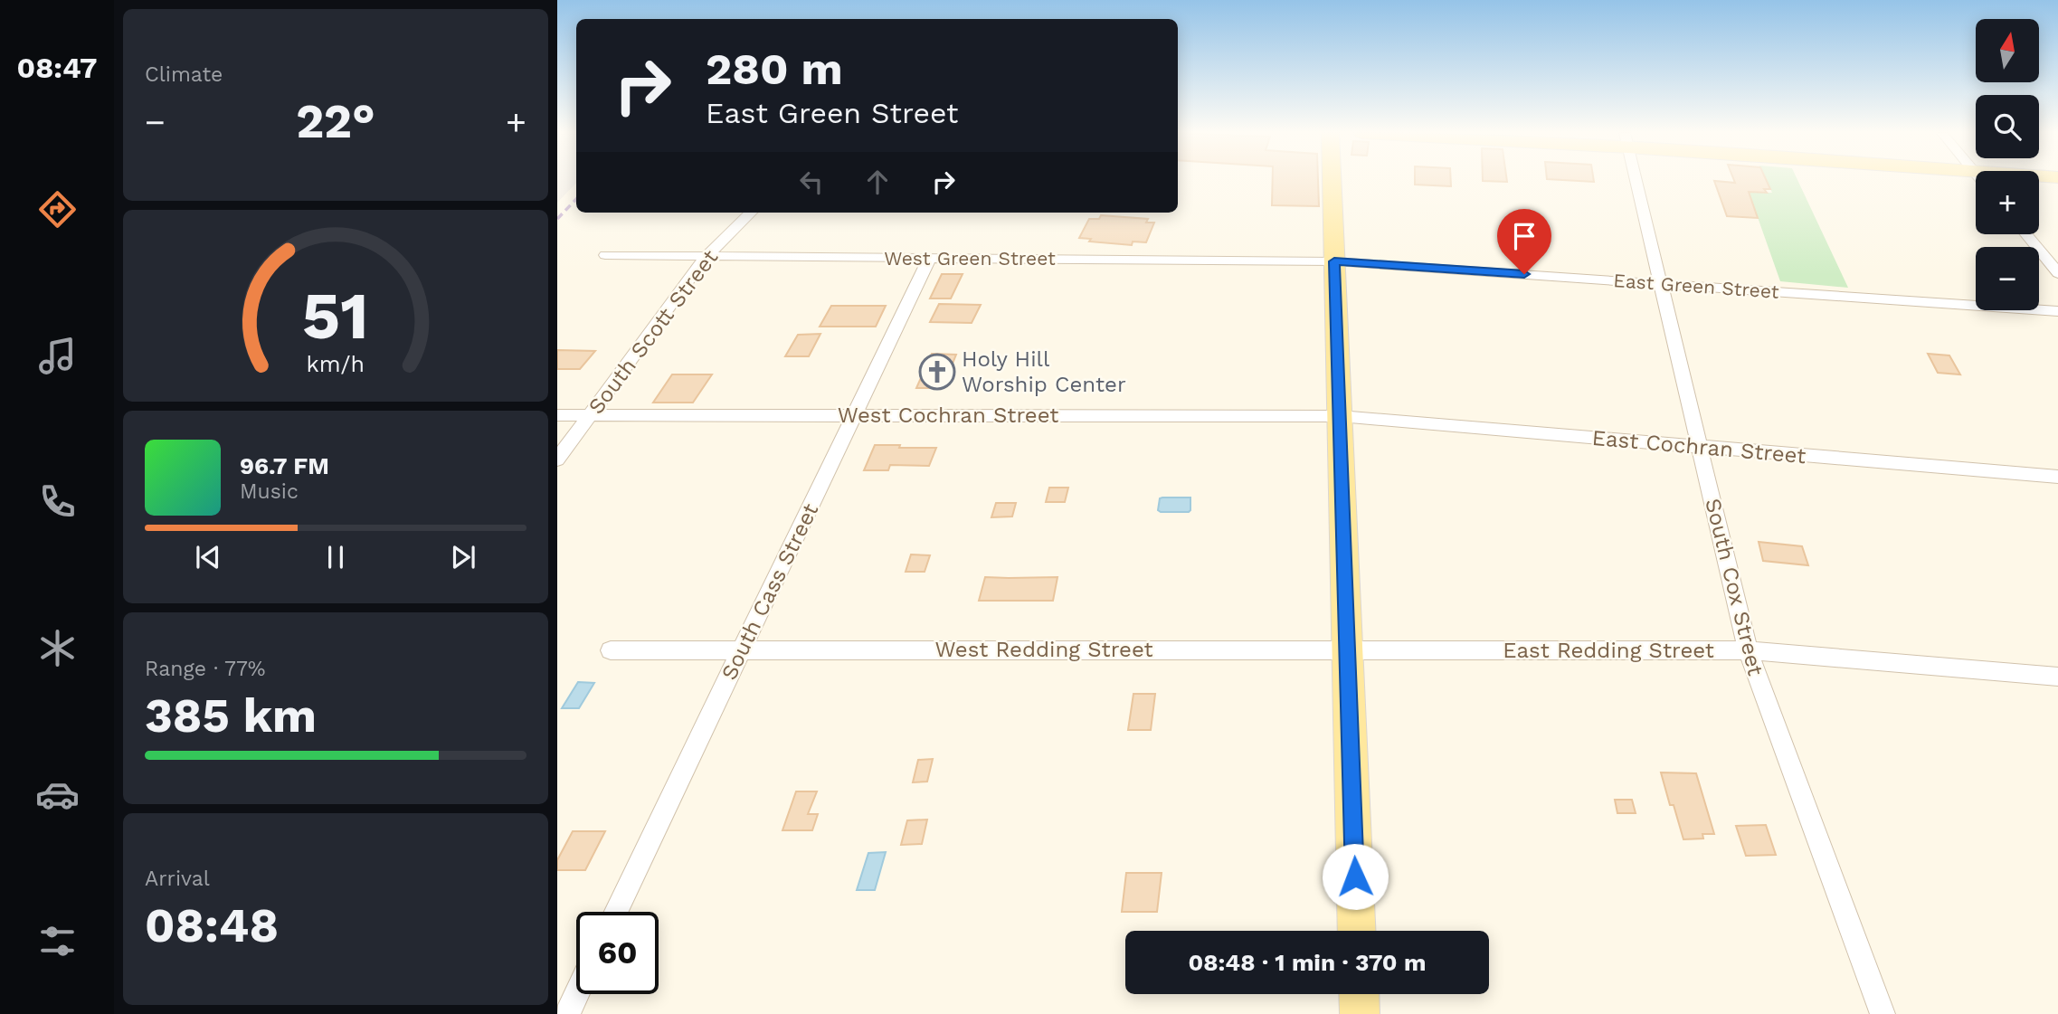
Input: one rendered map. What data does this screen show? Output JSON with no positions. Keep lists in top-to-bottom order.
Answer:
{
  "streets": {
    "street": [
      "West Green Street",
      "East Green Street",
      "South Scott Street",
      "West Cochran Street",
      "East Cochran Street",
      "South Cox Street",
      "South Cass Street",
      "West Redding Street",
      "East Redding Street"
    ]
  },
  "crossings": [
    ["West Green Street", "East Green Street"],
    ["West Green Street", "South Scott Street"],
    ["West Green Street", "South Cass Street"],
    ["East Green Street", "South Cox Street"],
    ["South Scott Street", "West Cochran Street"],
    ["West Cochran Street", "East Cochran Street"],
    ["West Cochran Street", "South Cass Street"],
    ["East Cochran Street", "South Cox Street"],
    ["South Cox Street", "East Redding Street"],
    ["South Cass Street", "West Redding Street"],
    ["West Redding Street", "East Redding Street"]
  ],
  "places": {
    "church": ["Holy Hill Worship Center"]
  },
  "north": "top",
  "page": {
    "tabs": "08:47",
    "tile": [
      "Climate",
      ["Range · 77%", "385 km"],
      ["Arrival", "08:48"]
    ],
    "map_buttons": ["+", "−"],
    "turn": ["280 m", "East Green Street"],
    "heat": ["−", "22°", "+"],
    "song": ["96.7 FM", "Music"],
    "limit": "60",
    "trip": "08:48 · 1 min · 370 m",
    "gauge": ["51", "km/h"]
  }
}
